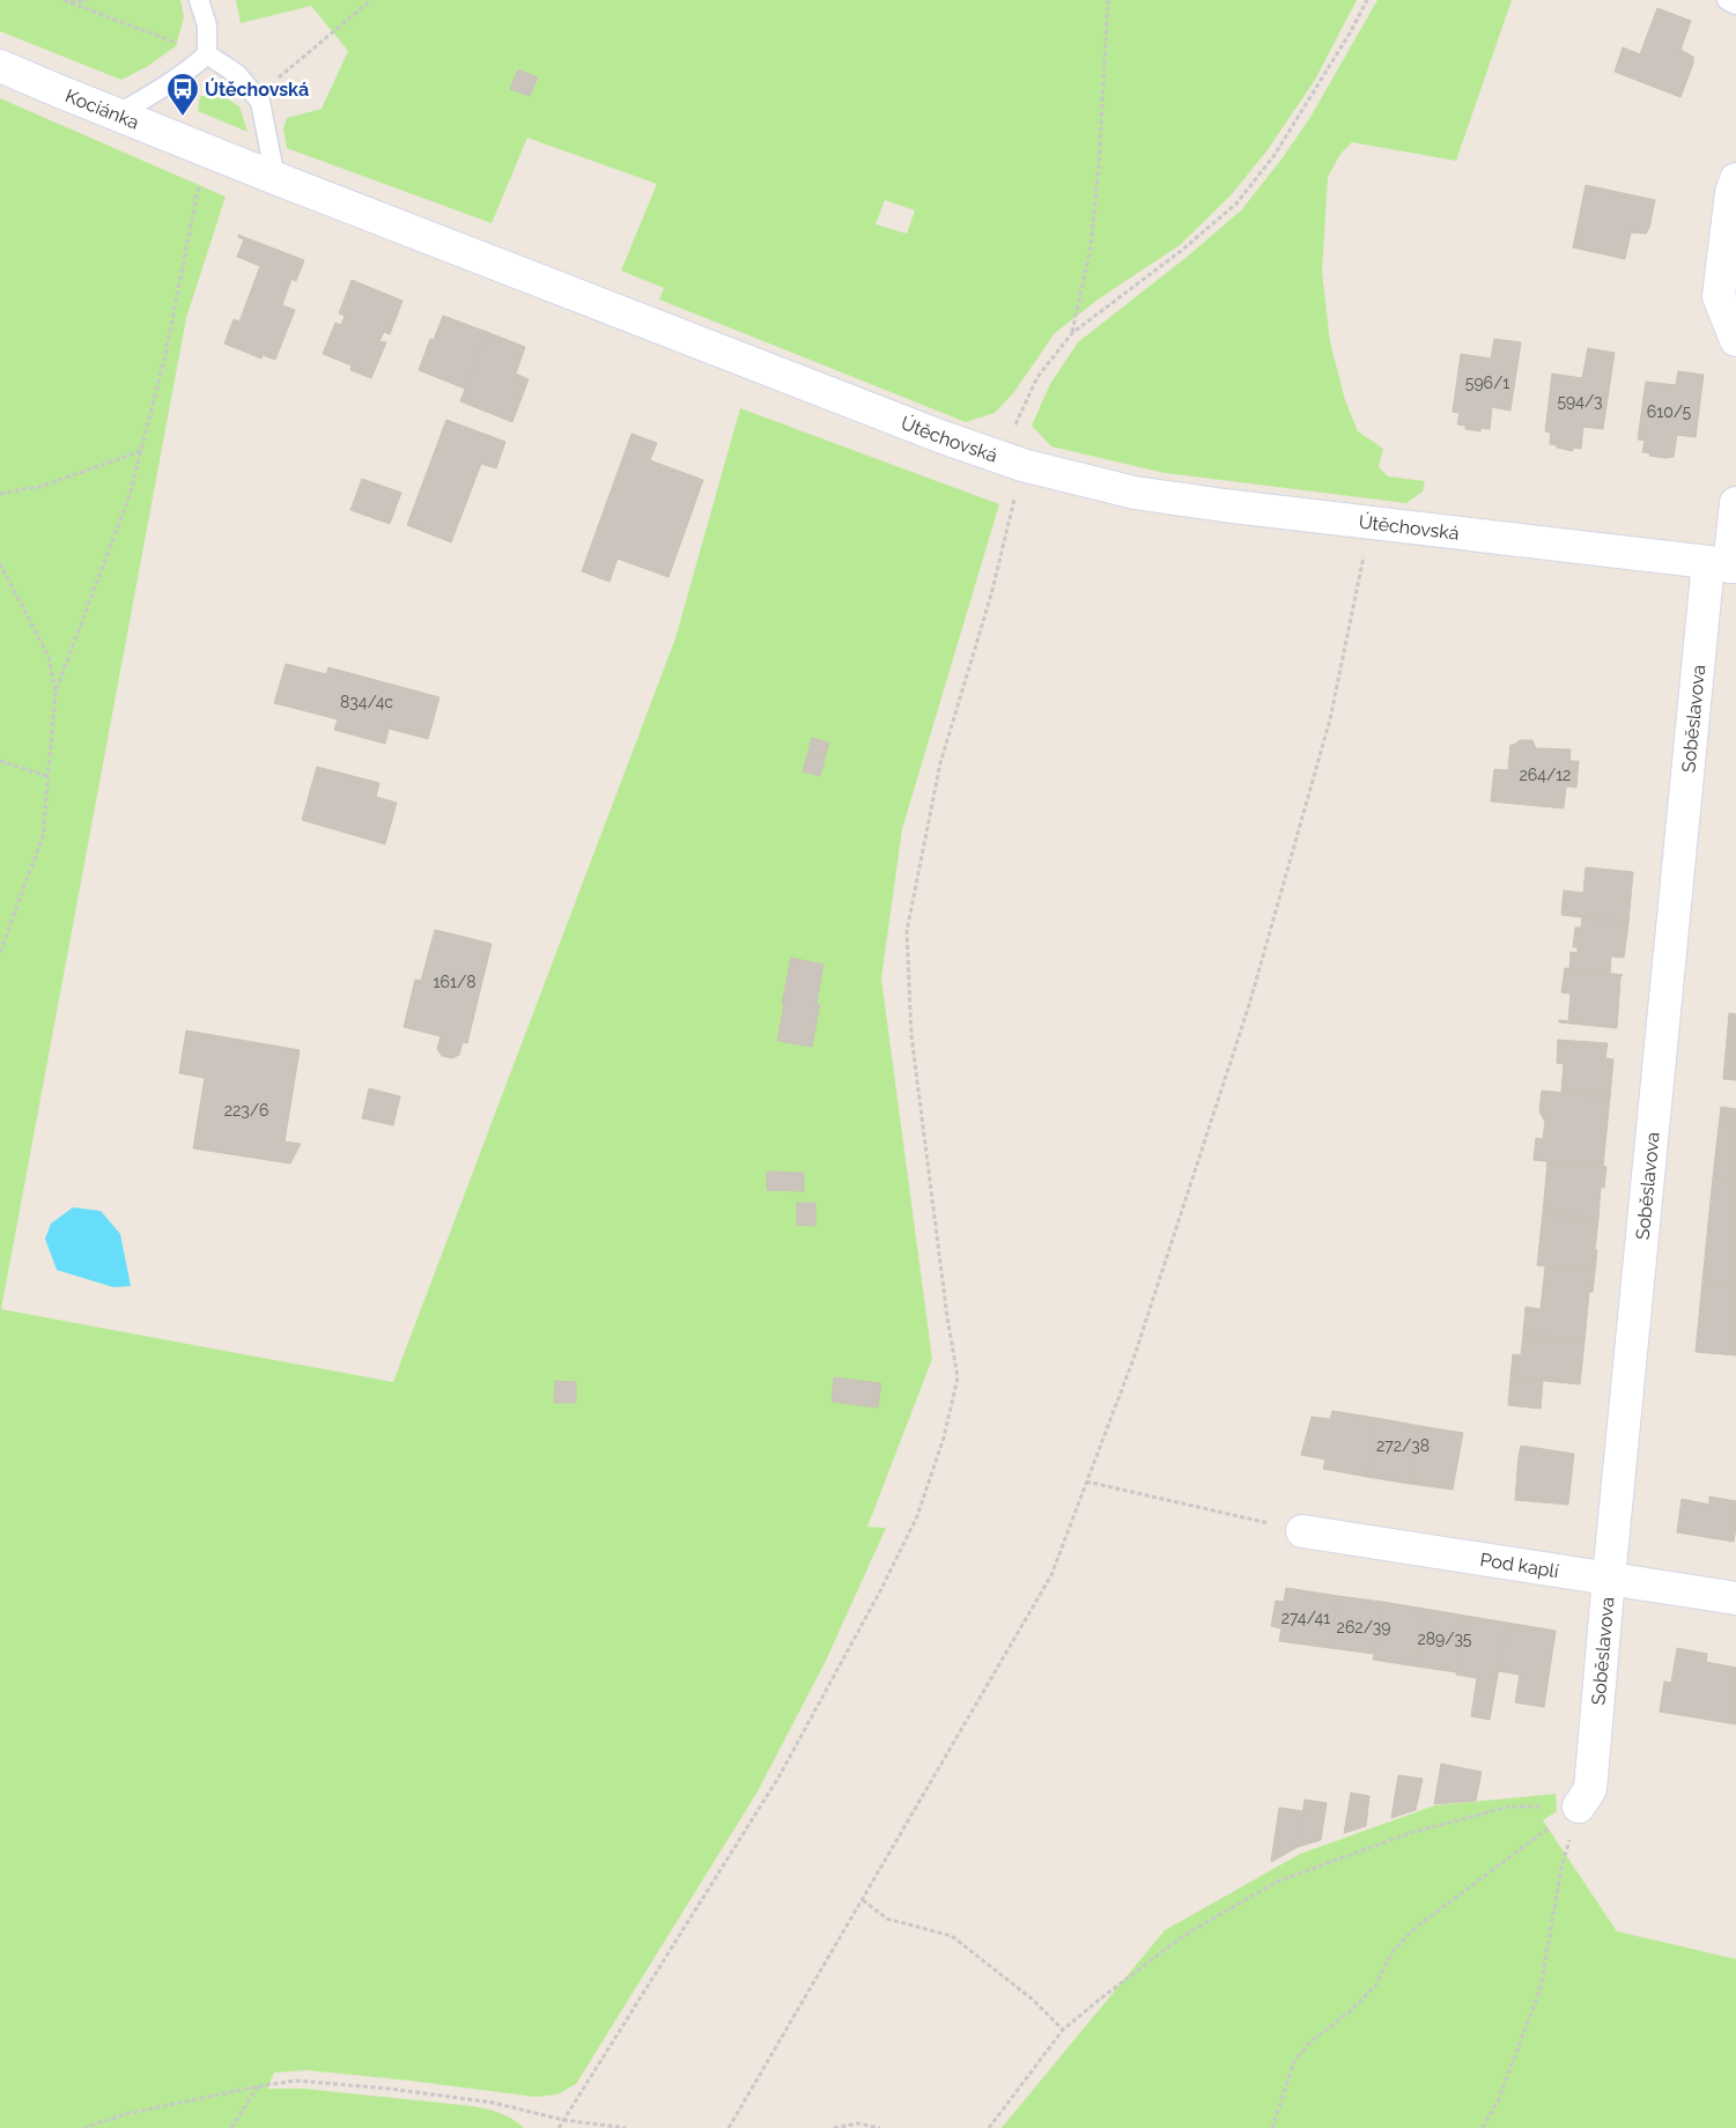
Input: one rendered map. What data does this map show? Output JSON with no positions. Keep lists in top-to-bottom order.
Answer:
{
  "streets": {
    "street": [
      "Kociánka",
      "Útěchovská",
      "Soběslavova",
      "Pod kaplí"
    ]
  },
  "crossings": [
    ["Kociánka", "Útěchovská"],
    ["Útěchovská", "Soběslavova"],
    ["Soběslavova", "Pod kaplí"]
  ],
  "places": {
    "bus stop": ["Útěchovská"]
  },
  "house_numbers": [
    "596/1",
    "594/3",
    "610/5",
    "834/4c",
    "264/12",
    "161/8",
    "223/6",
    "272/38",
    "274/41",
    "262/39",
    "289/35"
  ]
}
